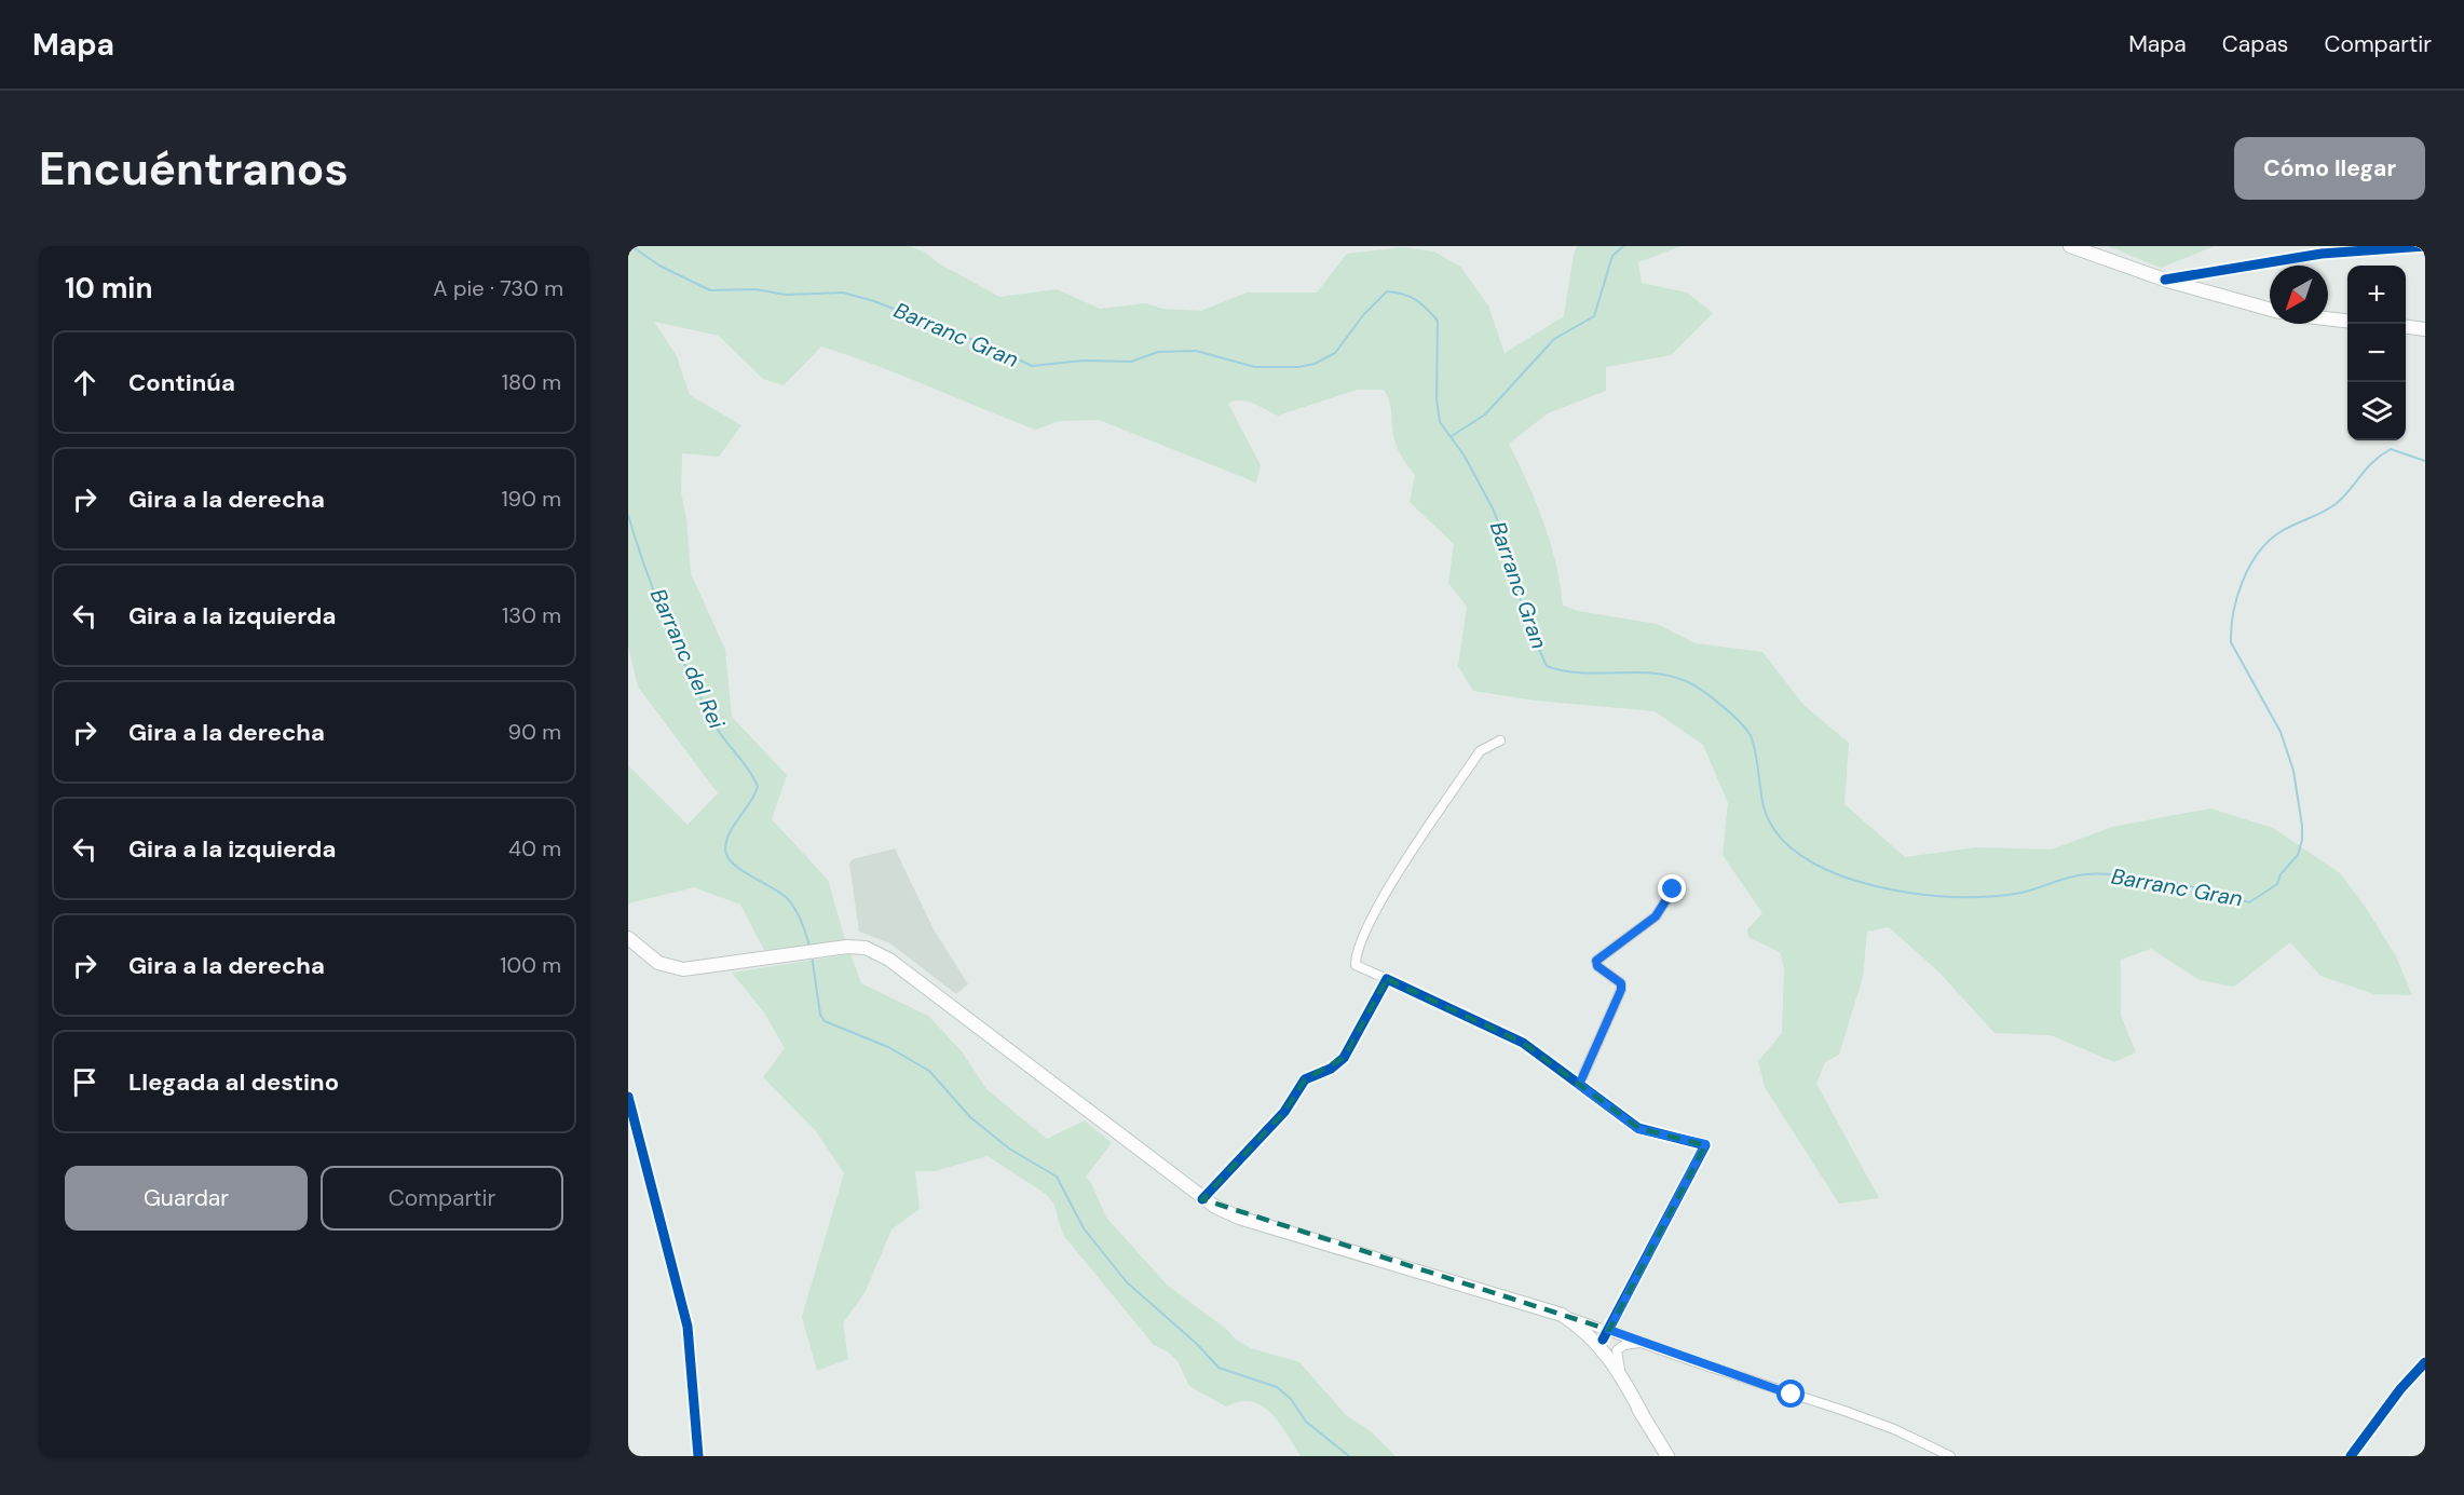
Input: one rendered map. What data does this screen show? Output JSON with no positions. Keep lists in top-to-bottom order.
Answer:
{
  "water": ["Barranc Gran", "Barranc del Rei"],
  "north": "bottom left",
  "page": {
    "header": "Mapa",
    "nav": ["Mapa", "Capas", "Compartir"],
    "buttons": [
      "Cómo llegar",
      ["Guardar", "Compartir"]
    ],
    "title": "Encuéntranos",
    "heading": ["10 min", "A pie · 730 m"],
    "map_buttons": ["+", "−"],
    "list": [
      ["Continúa", "180 m"],
      ["Gira a la derecha", "190 m"],
      ["Gira a la izquierda", "130 m"],
      ["Gira a la derecha", "90 m"],
      ["Gira a la izquierda", "40 m"],
      ["Gira a la derecha", "100 m"],
      "Llegada al destino"
    ]
  }
}
